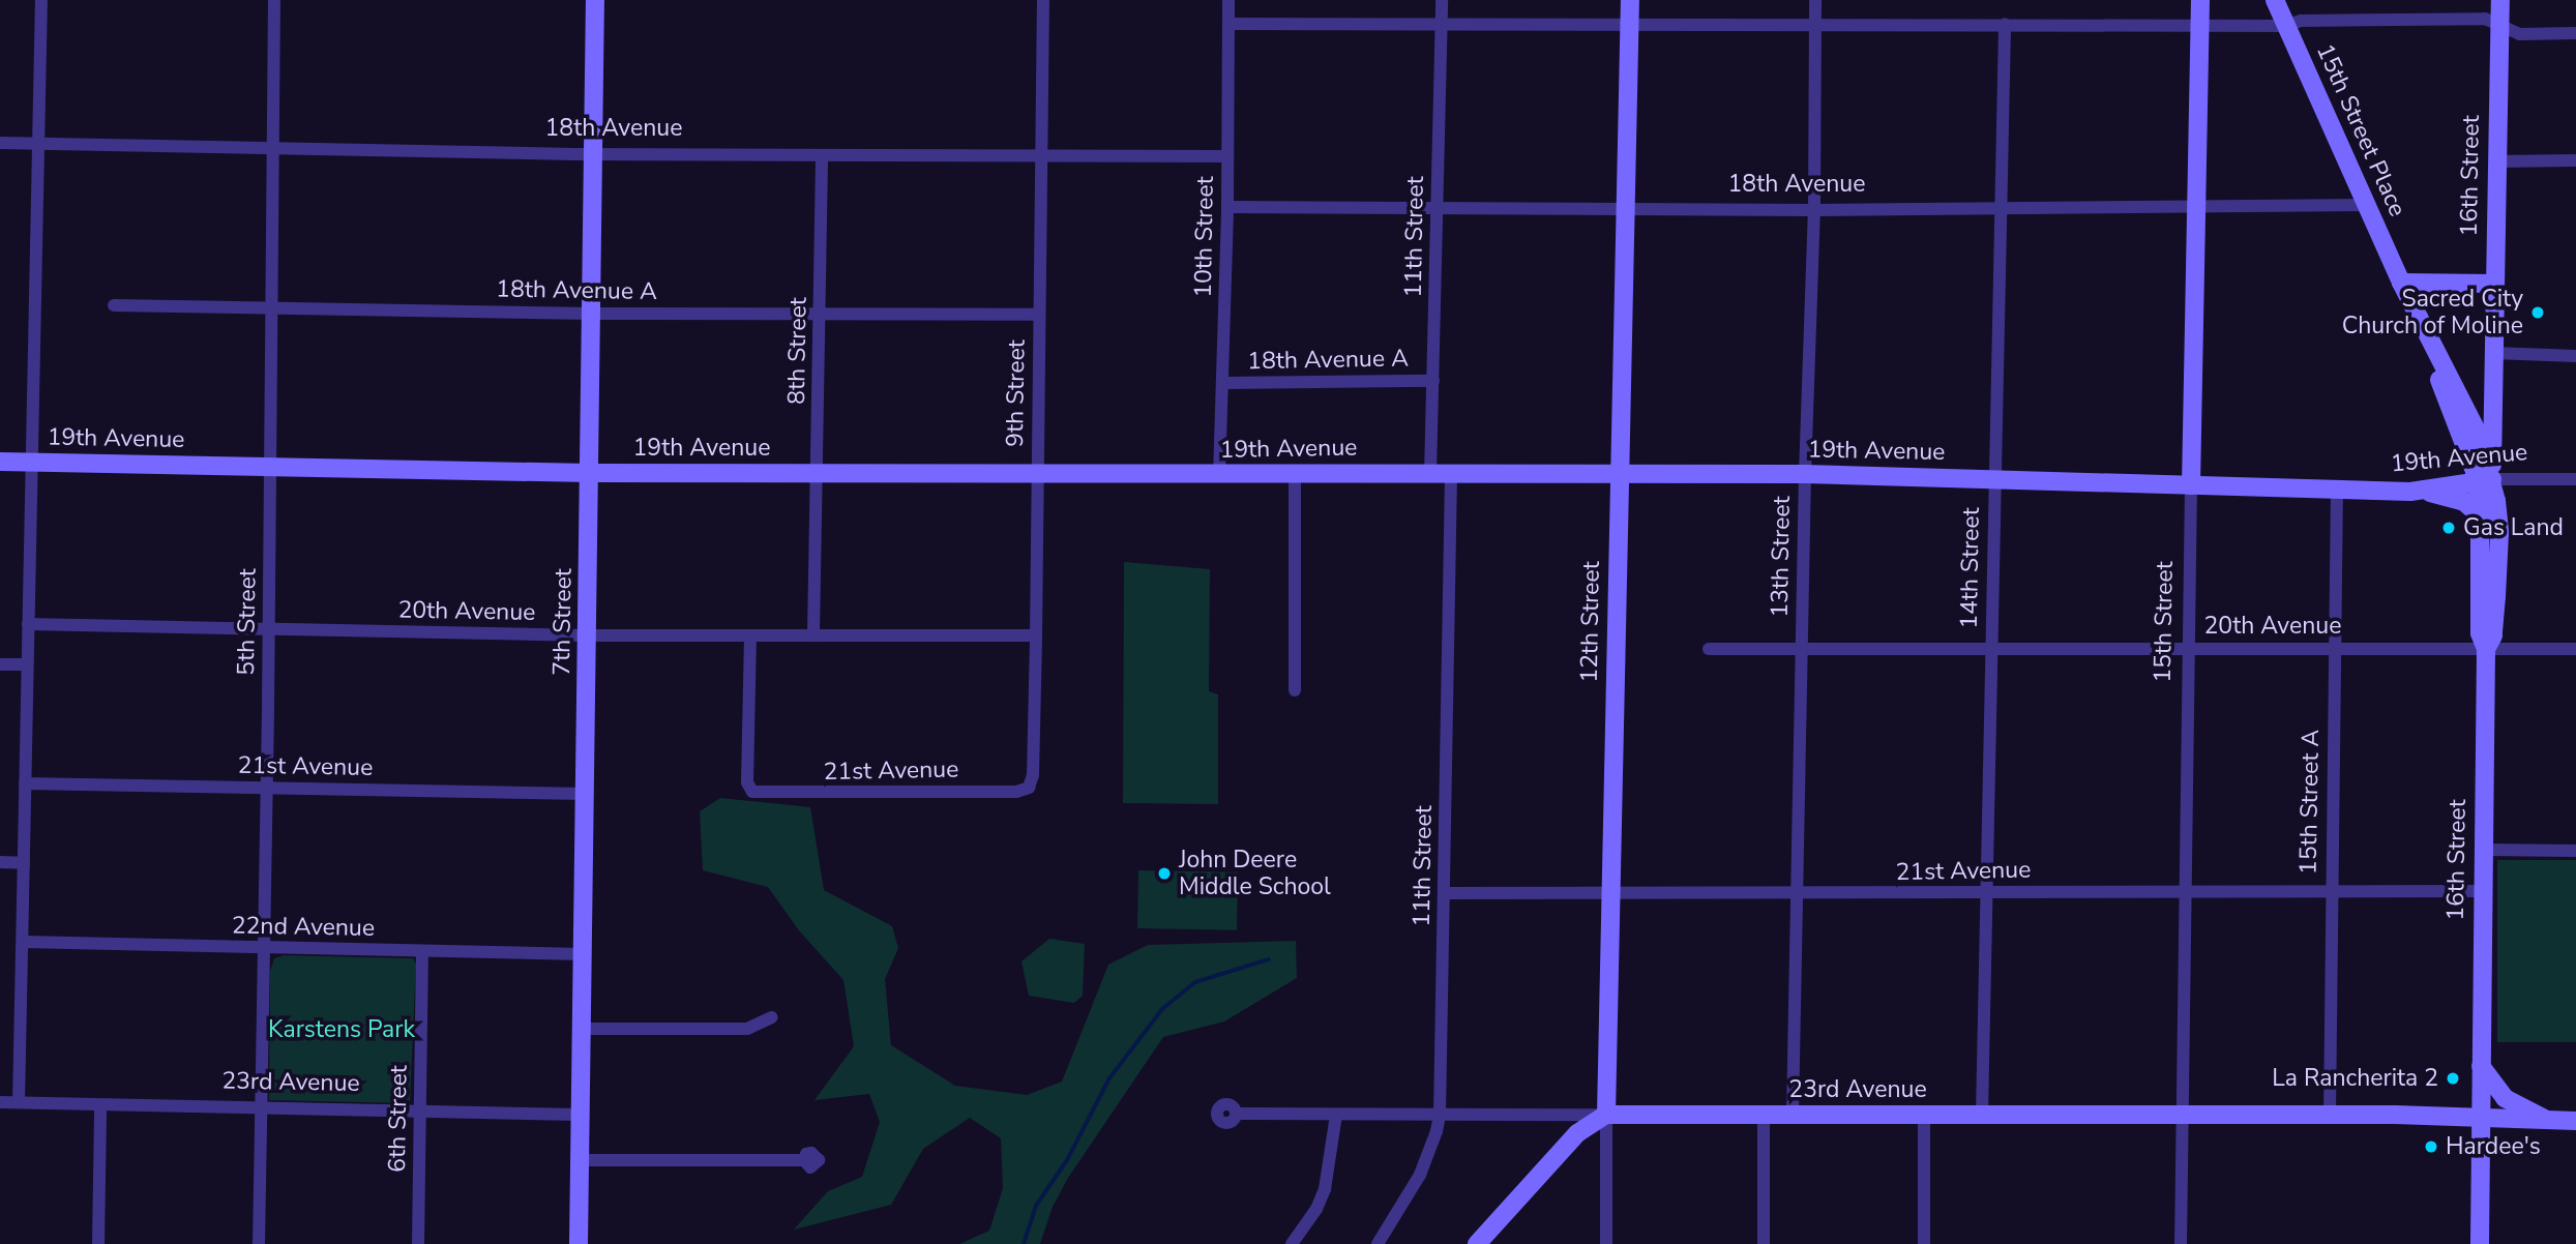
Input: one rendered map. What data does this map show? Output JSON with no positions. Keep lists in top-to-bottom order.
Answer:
{
  "streets": {
    "street": [
      "18th Avenue",
      "15th Street Place",
      "16th Street",
      "10th Street",
      "11th Street",
      "18th Avenue A",
      "8th Street",
      "9th Street",
      "19th Avenue",
      "13th Street",
      "14th Street",
      "20th Avenue",
      "5th Street",
      "7th Street",
      "12th Street",
      "15th Street",
      "21st Avenue",
      "15th Street A",
      "22nd Avenue",
      "23rd Avenue",
      "6th Street"
    ]
  },
  "crossings": [
    ["18th Avenue", "15th Street Place"],
    ["18th Avenue", "10th Street"],
    ["18th Avenue", "11th Street"],
    ["18th Avenue", "8th Street"],
    ["18th Avenue", "9th Street"],
    ["18th Avenue", "13th Street"],
    ["18th Avenue", "14th Street"],
    ["18th Avenue", "5th Street"],
    ["18th Avenue", "7th Street"],
    ["18th Avenue", "12th Street"],
    ["18th Avenue", "15th Street"],
    ["15th Street Place", "16th Street"],
    ["15th Street Place", "19th Avenue"],
    ["15th Street Place", "20th Avenue"],
    ["16th Street", "19th Avenue"],
    ["16th Street", "20th Avenue"],
    ["16th Street", "21st Avenue"],
    ["16th Street", "23rd Avenue"],
    ["10th Street", "18th Avenue A"],
    ["10th Street", "19th Avenue"],
    ["11th Street", "18th Avenue A"],
    ["11th Street", "19th Avenue"],
    ["11th Street", "21st Avenue"],
    ["11th Street", "23rd Avenue"],
    ["18th Avenue A", "8th Street"],
    ["18th Avenue A", "9th Street"],
    ["18th Avenue A", "5th Street"],
    ["18th Avenue A", "7th Street"],
    ["8th Street", "19th Avenue"],
    ["8th Street", "20th Avenue"],
    ["9th Street", "19th Avenue"],
    ["9th Street", "20th Avenue"],
    ["9th Street", "21st Avenue"],
    ["19th Avenue", "13th Street"],
    ["19th Avenue", "14th Street"],
    ["19th Avenue", "5th Street"],
    ["19th Avenue", "7th Street"],
    ["19th Avenue", "12th Street"],
    ["19th Avenue", "15th Street"],
    ["19th Avenue", "15th Street A"],
    ["13th Street", "20th Avenue"],
    ["13th Street", "21st Avenue"],
    ["13th Street", "23rd Avenue"],
    ["14th Street", "20th Avenue"],
    ["14th Street", "21st Avenue"],
    ["14th Street", "23rd Avenue"],
    ["20th Avenue", "5th Street"],
    ["20th Avenue", "7th Street"],
    ["20th Avenue", "15th Street"],
    ["20th Avenue", "21st Avenue"],
    ["20th Avenue", "15th Street A"],
    ["5th Street", "21st Avenue"],
    ["5th Street", "22nd Avenue"],
    ["5th Street", "23rd Avenue"],
    ["7th Street", "21st Avenue"],
    ["7th Street", "22nd Avenue"],
    ["7th Street", "23rd Avenue"],
    ["12th Street", "21st Avenue"],
    ["12th Street", "23rd Avenue"],
    ["15th Street", "21st Avenue"],
    ["15th Street", "23rd Avenue"],
    ["21st Avenue", "15th Street A"],
    ["15th Street A", "23rd Avenue"],
    ["22nd Avenue", "6th Street"],
    ["23rd Avenue", "6th Street"]
  ],
  "parks": ["Karstens Park"],
  "places": [
    "Sacred City Church of Moline",
    "Gas Land",
    "John Deere Middle School",
    "La Rancherita 2",
    "Hardee's"
  ]
}
